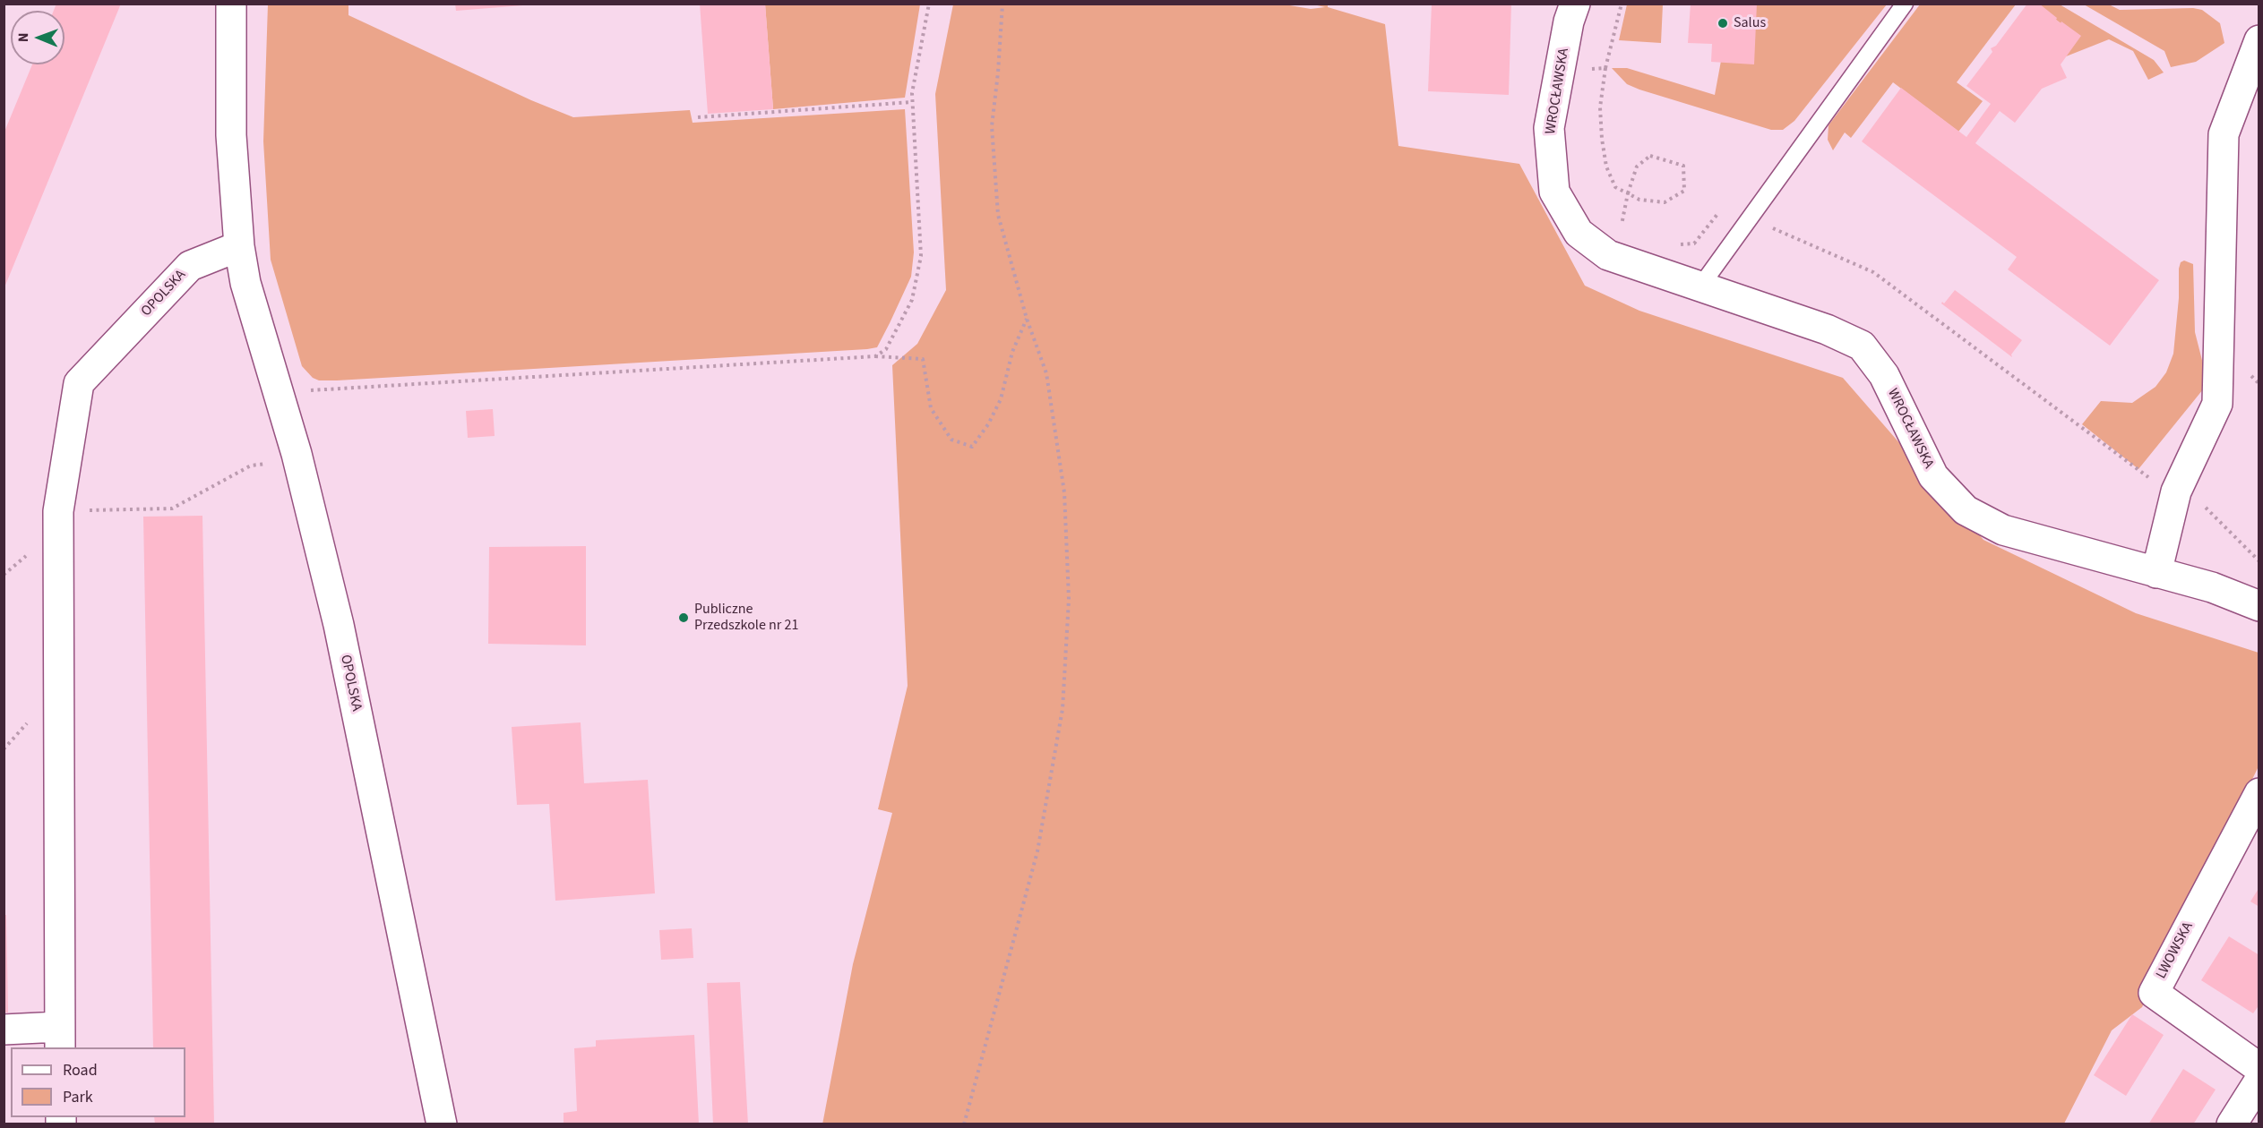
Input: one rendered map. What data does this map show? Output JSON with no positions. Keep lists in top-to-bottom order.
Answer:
{
  "streets": {
    "street": ["WROCŁAWSKA", "OPOLSKA", "LWOWSKA"]
  },
  "places": ["Salus", "Publiczne Przedszkole nr 21"],
  "legend": ["Road", "Park"],
  "north": "left"
}
